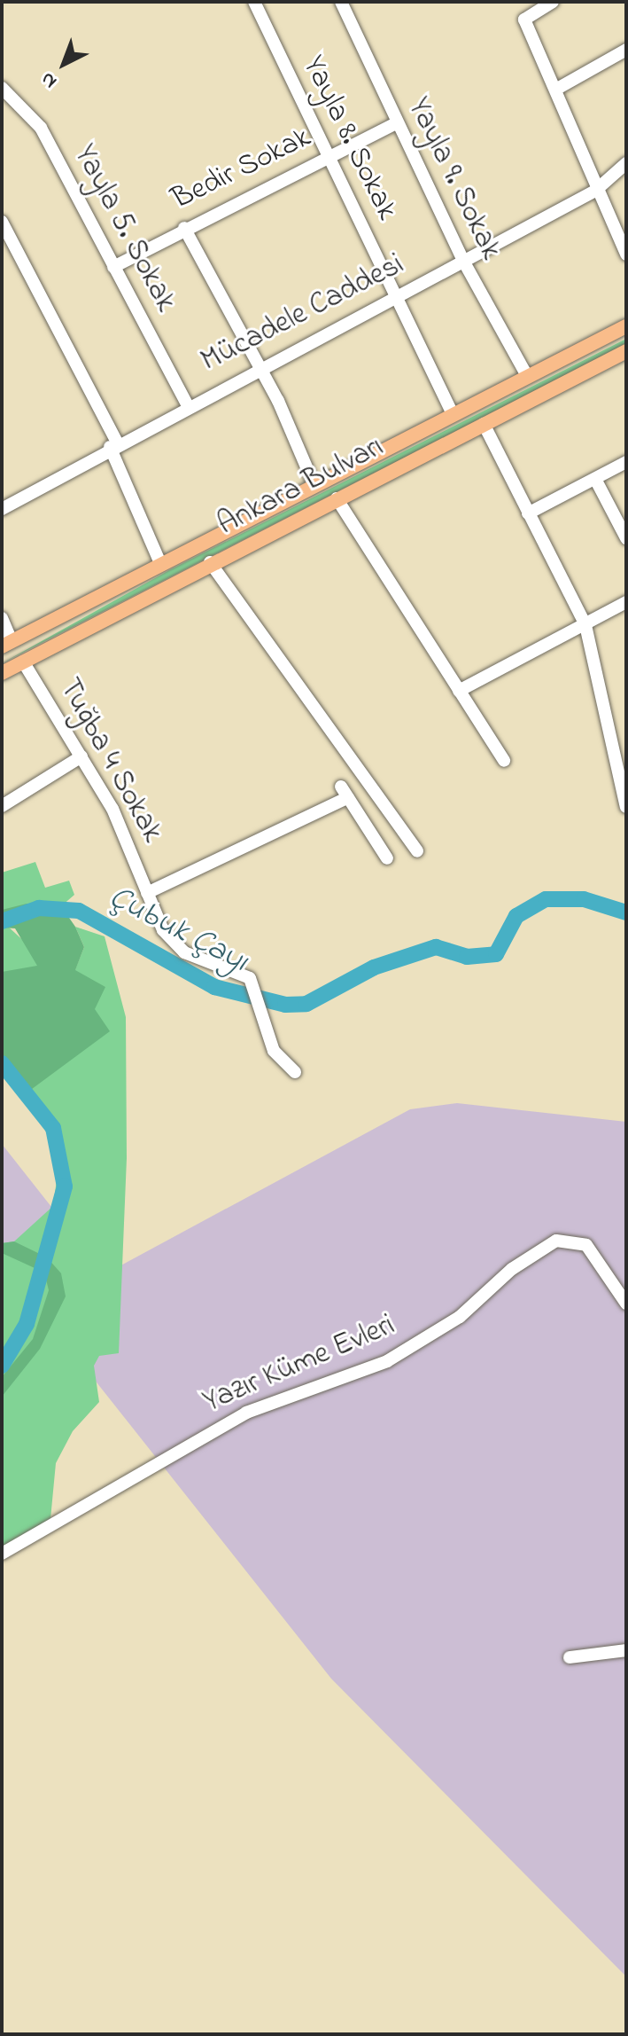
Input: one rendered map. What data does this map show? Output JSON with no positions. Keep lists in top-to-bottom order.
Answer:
{
  "streets": {
    "main road": ["Ankara Bulvarı"],
    "street": [
      "Yayla 8. Sokak",
      "Bedir Sokak",
      "Yayla 9. Sokak",
      "Yayla 5. Sokak",
      "Mücadele Caddesi",
      "Tuğba 4 Sokak",
      "Yazır Küme Evleri"
    ]
  },
  "crossings": [
    ["Yayla 8. Sokak", "Bedir Sokak"],
    ["Yayla 8. Sokak", "Mücadele Caddesi"],
    ["Yayla 8. Sokak", "Ankara Bulvarı"],
    ["Bedir Sokak", "Yayla 9. Sokak"],
    ["Bedir Sokak", "Yayla 5. Sokak"],
    ["Yayla 9. Sokak", "Mücadele Caddesi"],
    ["Yayla 9. Sokak", "Ankara Bulvarı"],
    ["Yayla 5. Sokak", "Mücadele Caddesi"],
    ["Ankara Bulvarı", "Tuğba 4 Sokak"]
  ],
  "water": ["Çubuk Çayı"],
  "north": "bottom left"
}
